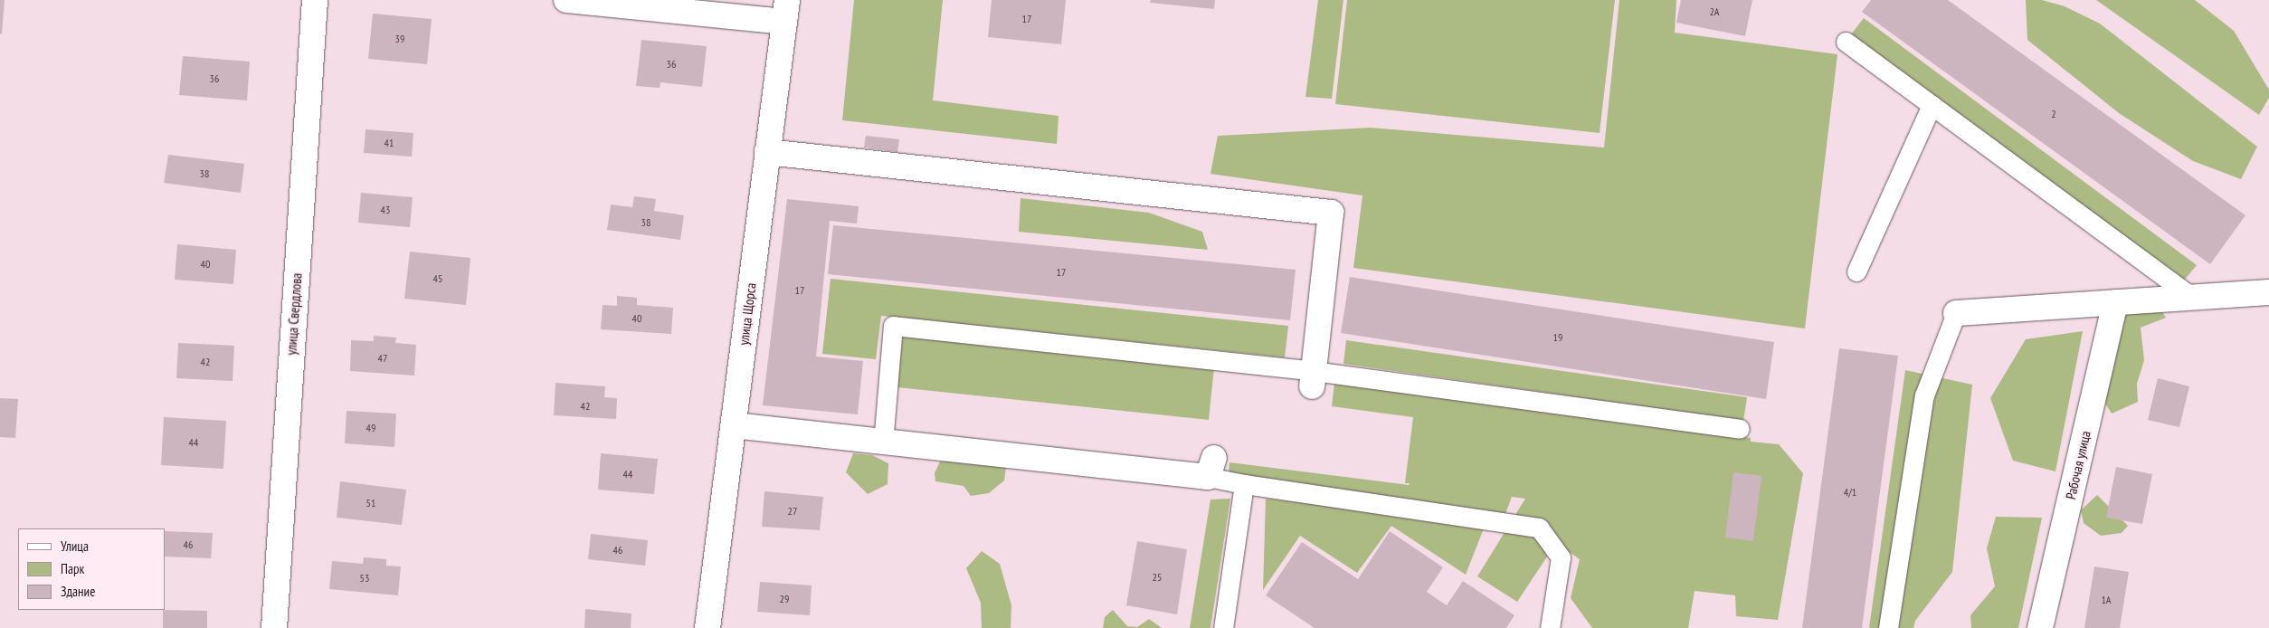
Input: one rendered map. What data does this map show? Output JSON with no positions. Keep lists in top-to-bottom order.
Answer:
{
  "streets": {
    "street": ["улица Свердлова", "улица Щорса", "Рабочая улица"]
  },
  "house_numbers": [
    "2А",
    "17",
    "39",
    "36",
    "36",
    "2",
    "41",
    "38",
    "43",
    "38",
    "40",
    "17",
    "45",
    "17",
    "40",
    "19",
    "47",
    "42",
    "42",
    "49",
    "44",
    "44",
    "4/1",
    "51",
    "27",
    "46",
    "46",
    "25",
    "53",
    "29",
    "1А"
  ],
  "legend": ["Улица", "Парк", "Здание"]
}
